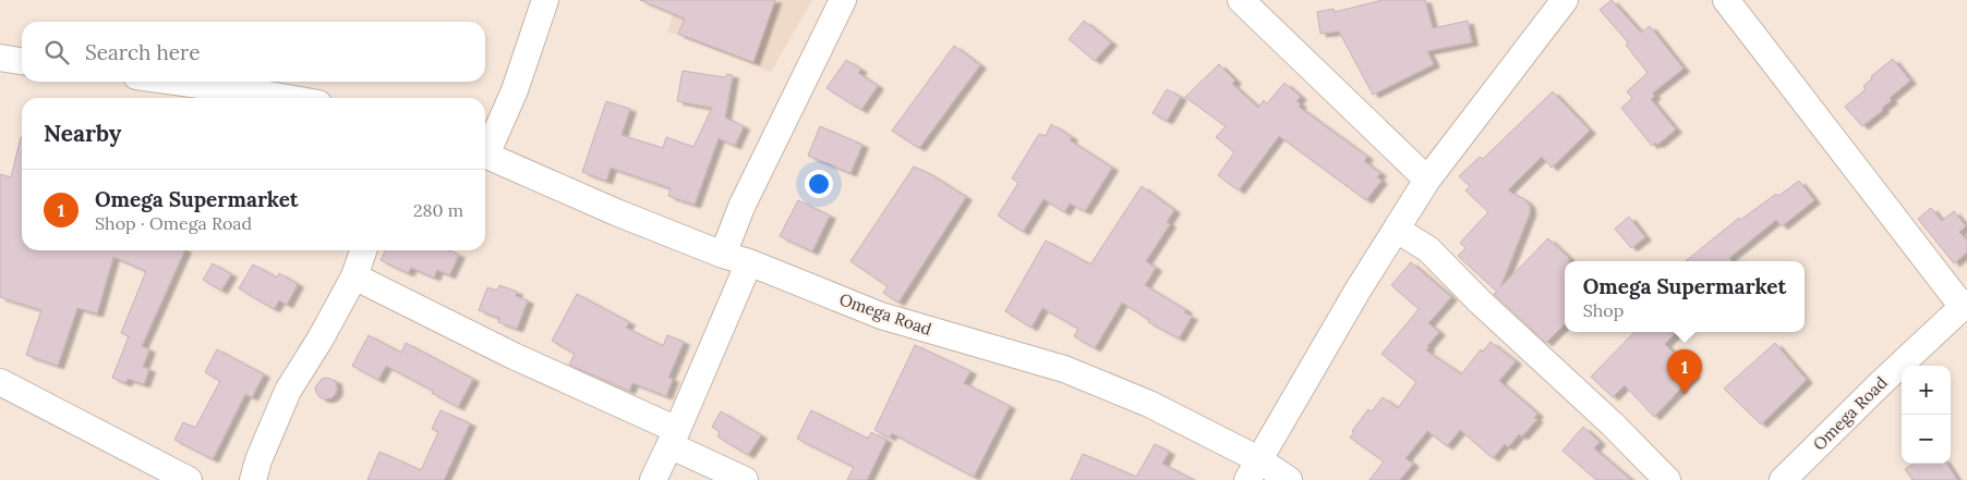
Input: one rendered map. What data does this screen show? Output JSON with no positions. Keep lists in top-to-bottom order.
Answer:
{
  "streets": {
    "street": ["Omega Road"]
  },
  "page": {
    "search": "Search here",
    "heading": "Nearby",
    "list": [
      {
        "mark": "1",
        "name": "Omega Supermarket",
        "note": "Shop · Omega Road",
        "value": "280 m"
      }
    ],
    "popup": ["Omega Supermarket", "Shop"],
    "pins": "1",
    "map_buttons": ["+", "−"]
  }
}
